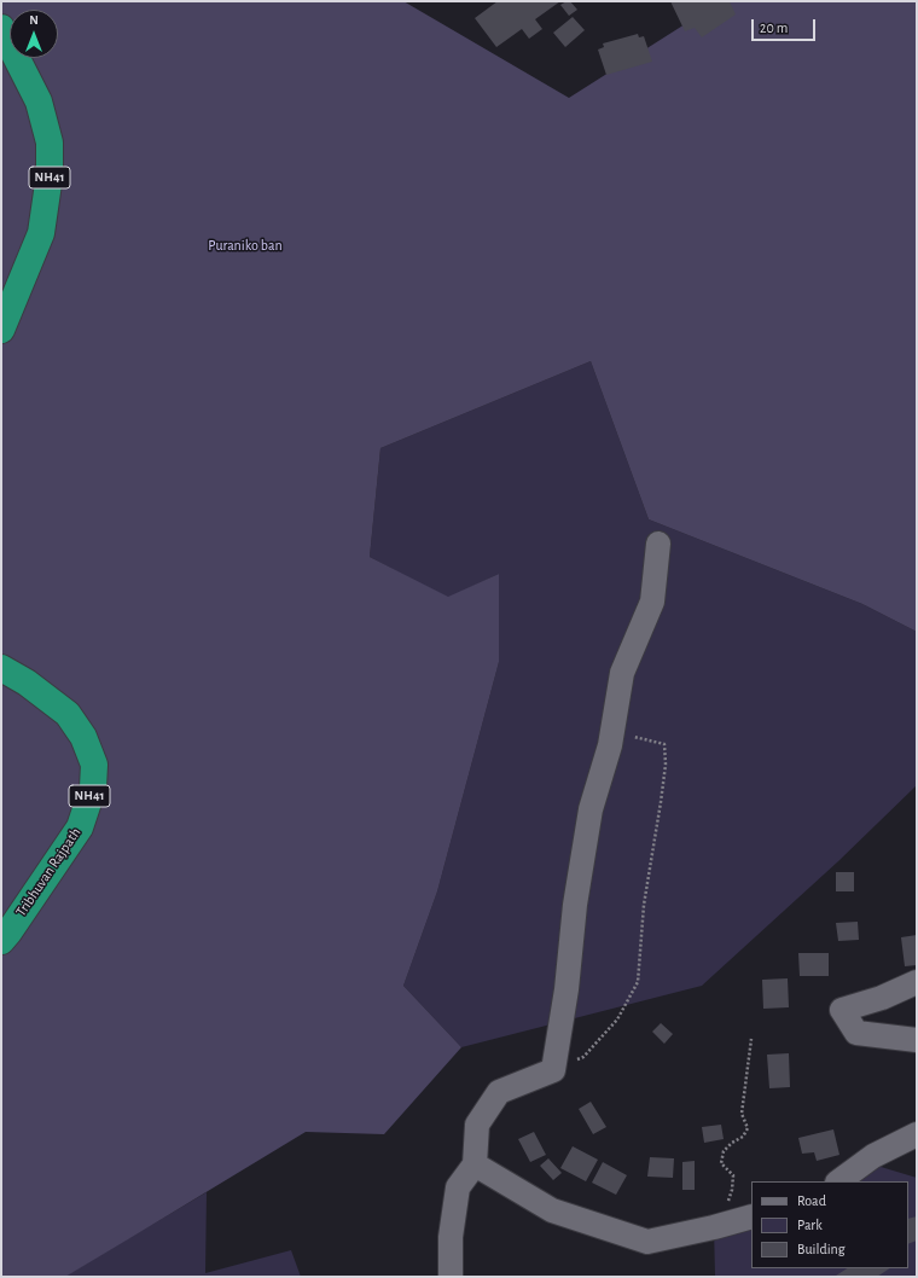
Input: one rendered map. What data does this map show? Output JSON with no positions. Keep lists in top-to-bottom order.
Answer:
{
  "streets": {
    "highway": ["NH41", "Tribhuvan Rajpath"]
  },
  "parks": ["Puraniko ban"],
  "legend": ["Road", "Park", "Building"],
  "scale_bar": "20 m",
  "north": "top"
}
